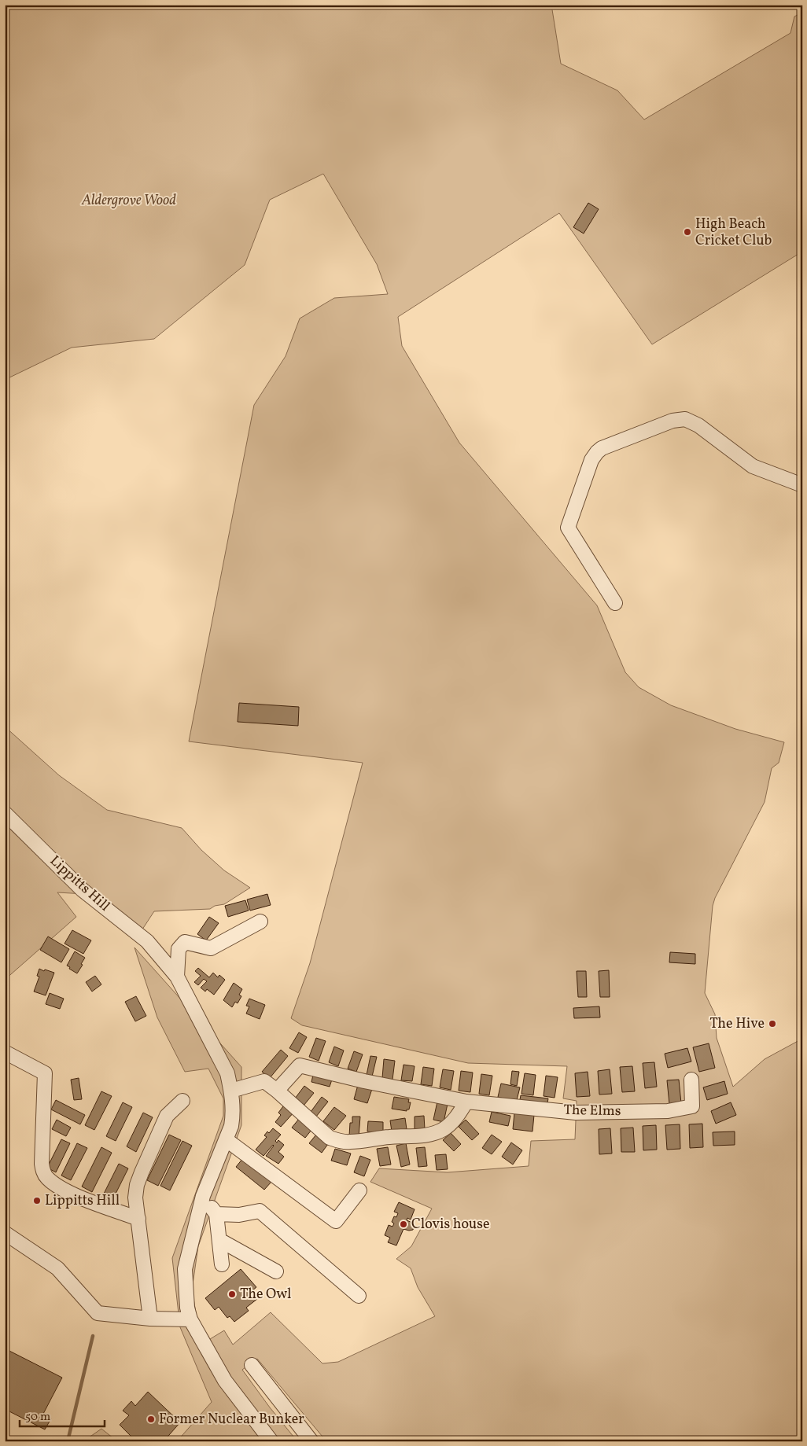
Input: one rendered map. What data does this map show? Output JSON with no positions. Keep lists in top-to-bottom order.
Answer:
{
  "streets": {
    "street": ["Lippitts Hill", "The Elms"]
  },
  "parks": ["Aldergrove Wood"],
  "places": [
    "High Beach Cricket Club",
    "The Hive",
    "Lippitts Hill",
    "Clovis house",
    "The Owl",
    "Former Nuclear Bunker"
  ],
  "scale_bar": "50 m"
}
